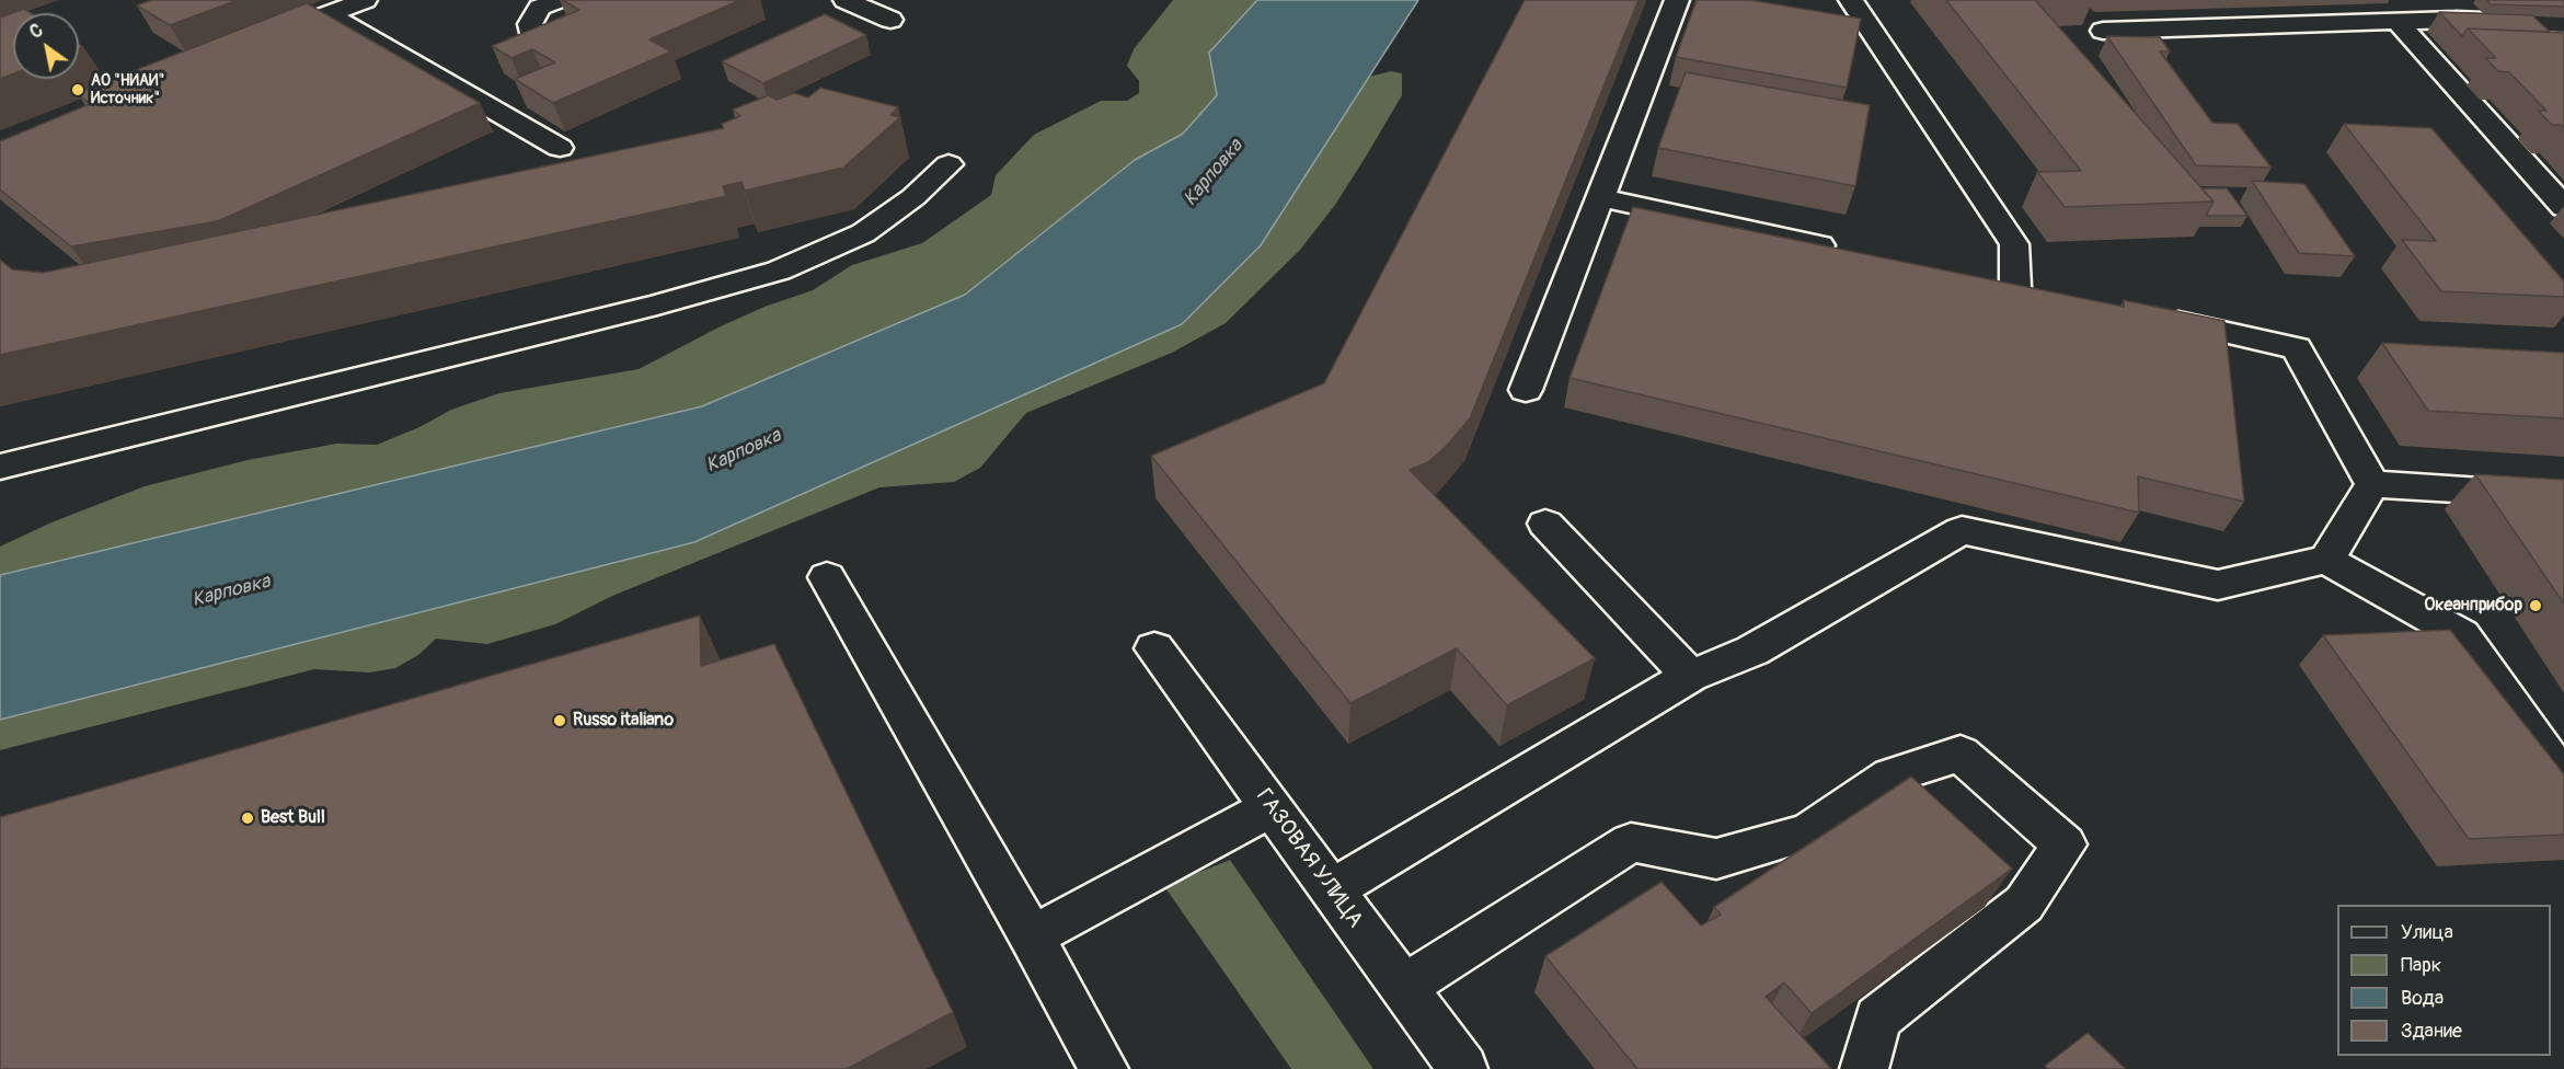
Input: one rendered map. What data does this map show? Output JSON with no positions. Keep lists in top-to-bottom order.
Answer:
{
  "streets": {
    "street": ["ГАЗОВАЯ УЛИЦА"]
  },
  "water": ["Карповка"],
  "places": [
    "АО \"НИАИ\" Источник\"",
    "Океанприбор",
    "Russo italiano",
    "Best Bull"
  ],
  "legend": [
    "Улица",
    "Парк",
    "Вода",
    "Здание"
  ],
  "north": "top left"
}
